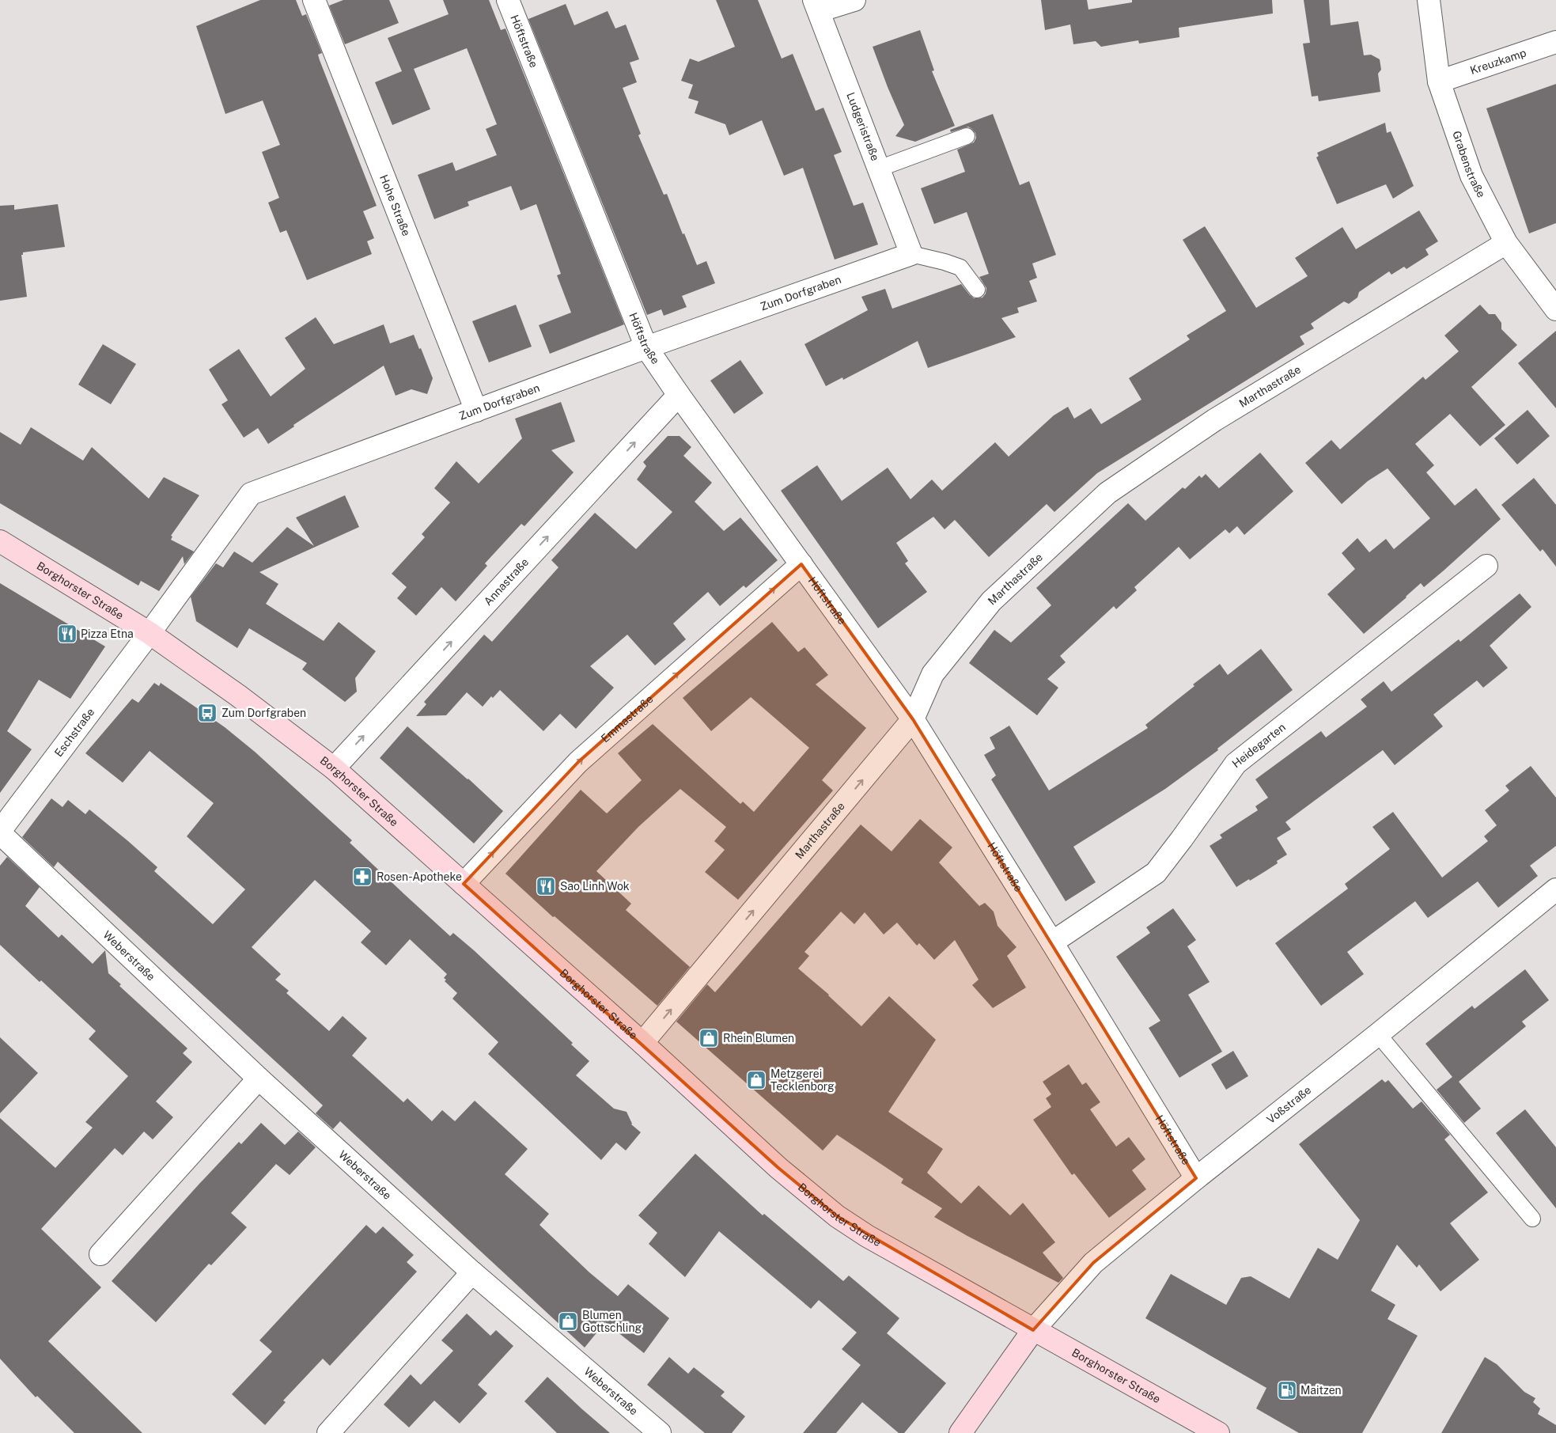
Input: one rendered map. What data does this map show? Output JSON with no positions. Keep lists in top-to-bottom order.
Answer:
{
  "streets": {
    "main road": ["Borghorster Straße"],
    "street": [
      "Höftstraße",
      "Kreuzkamp",
      "Ludgeristraße",
      "Grabenstraße",
      "Hohe Straße",
      "Zum Dorfgraben",
      "Marthastraße",
      "Annastraße",
      "Emmastraße",
      "Eschstraße",
      "Heidegarten",
      "Weberstraße",
      "Voßstraße"
    ]
  },
  "crossings": [
    ["Höftstraße", "Zum Dorfgraben"],
    ["Höftstraße", "Marthastraße"],
    ["Höftstraße", "Annastraße"],
    ["Höftstraße", "Emmastraße"],
    ["Höftstraße", "Heidegarten"],
    ["Höftstraße", "Voßstraße"],
    ["Kreuzkamp", "Grabenstraße"],
    ["Ludgeristraße", "Zum Dorfgraben"],
    ["Grabenstraße", "Marthastraße"],
    ["Hohe Straße", "Zum Dorfgraben"],
    ["Zum Dorfgraben", "Borghorster Straße"],
    ["Zum Dorfgraben", "Eschstraße"],
    ["Marthastraße", "Borghorster Straße"],
    ["Annastraße", "Borghorster Straße"],
    ["Borghorster Straße", "Emmastraße"],
    ["Borghorster Straße", "Eschstraße"],
    ["Borghorster Straße", "Voßstraße"],
    ["Eschstraße", "Weberstraße"]
  ],
  "one_way": ["Marthastraße", "Annastraße", "Emmastraße"],
  "places": {
    "restaurant": ["Pizza Etna", "Sao Linh Wok"],
    "bus stop": ["Zum Dorfgraben"],
    "pharmacy": ["Rosen-Apotheke"],
    "shop": ["Rhein Blumen", "Metzgerei Tecklenborg", "Blumen Gottschling"],
    "fuel station": ["Maitzen"]
  }
}
